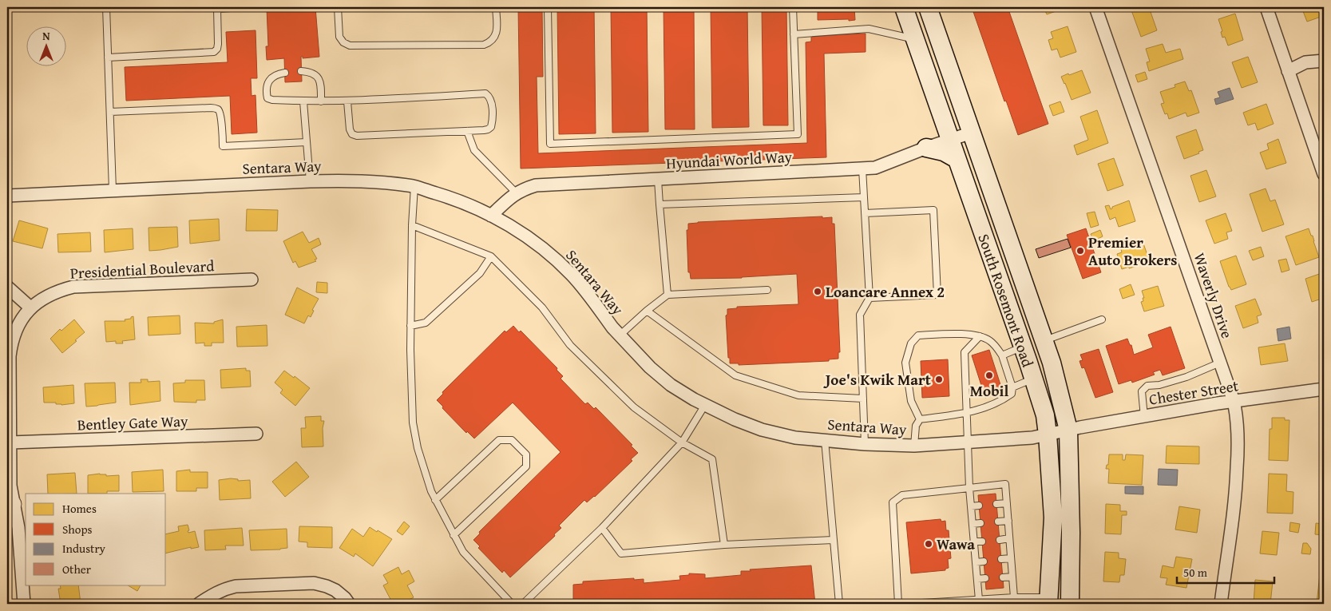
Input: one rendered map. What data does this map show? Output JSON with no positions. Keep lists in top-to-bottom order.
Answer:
{
  "streets": {
    "main road": ["South Rosemont Road"],
    "street": [
      "Hyundai World Way",
      "Sentara Way",
      "Presidential Boulevard",
      "Waverly Drive",
      "Chester Street",
      "Bentley Gate Way"
    ]
  },
  "crossings": [
    ["Hyundai World Way", "Sentara Way"],
    ["Hyundai World Way", "South Rosemont Road"],
    ["Sentara Way", "South Rosemont Road"],
    ["Sentara Way", "Chester Street"],
    ["Presidential Boulevard", "Bentley Gate Way"],
    ["Waverly Drive", "Chester Street"],
    ["South Rosemont Road", "Chester Street"]
  ],
  "places": [
    "Premier Auto Brokers",
    "Loancare Annex 2",
    "Mobil",
    "Joe's Kwik Mart",
    "Wawa"
  ],
  "legend": [
    "Homes",
    "Shops",
    "Industry",
    "Other"
  ],
  "scale_bar": "50 m",
  "north": "top"
}
